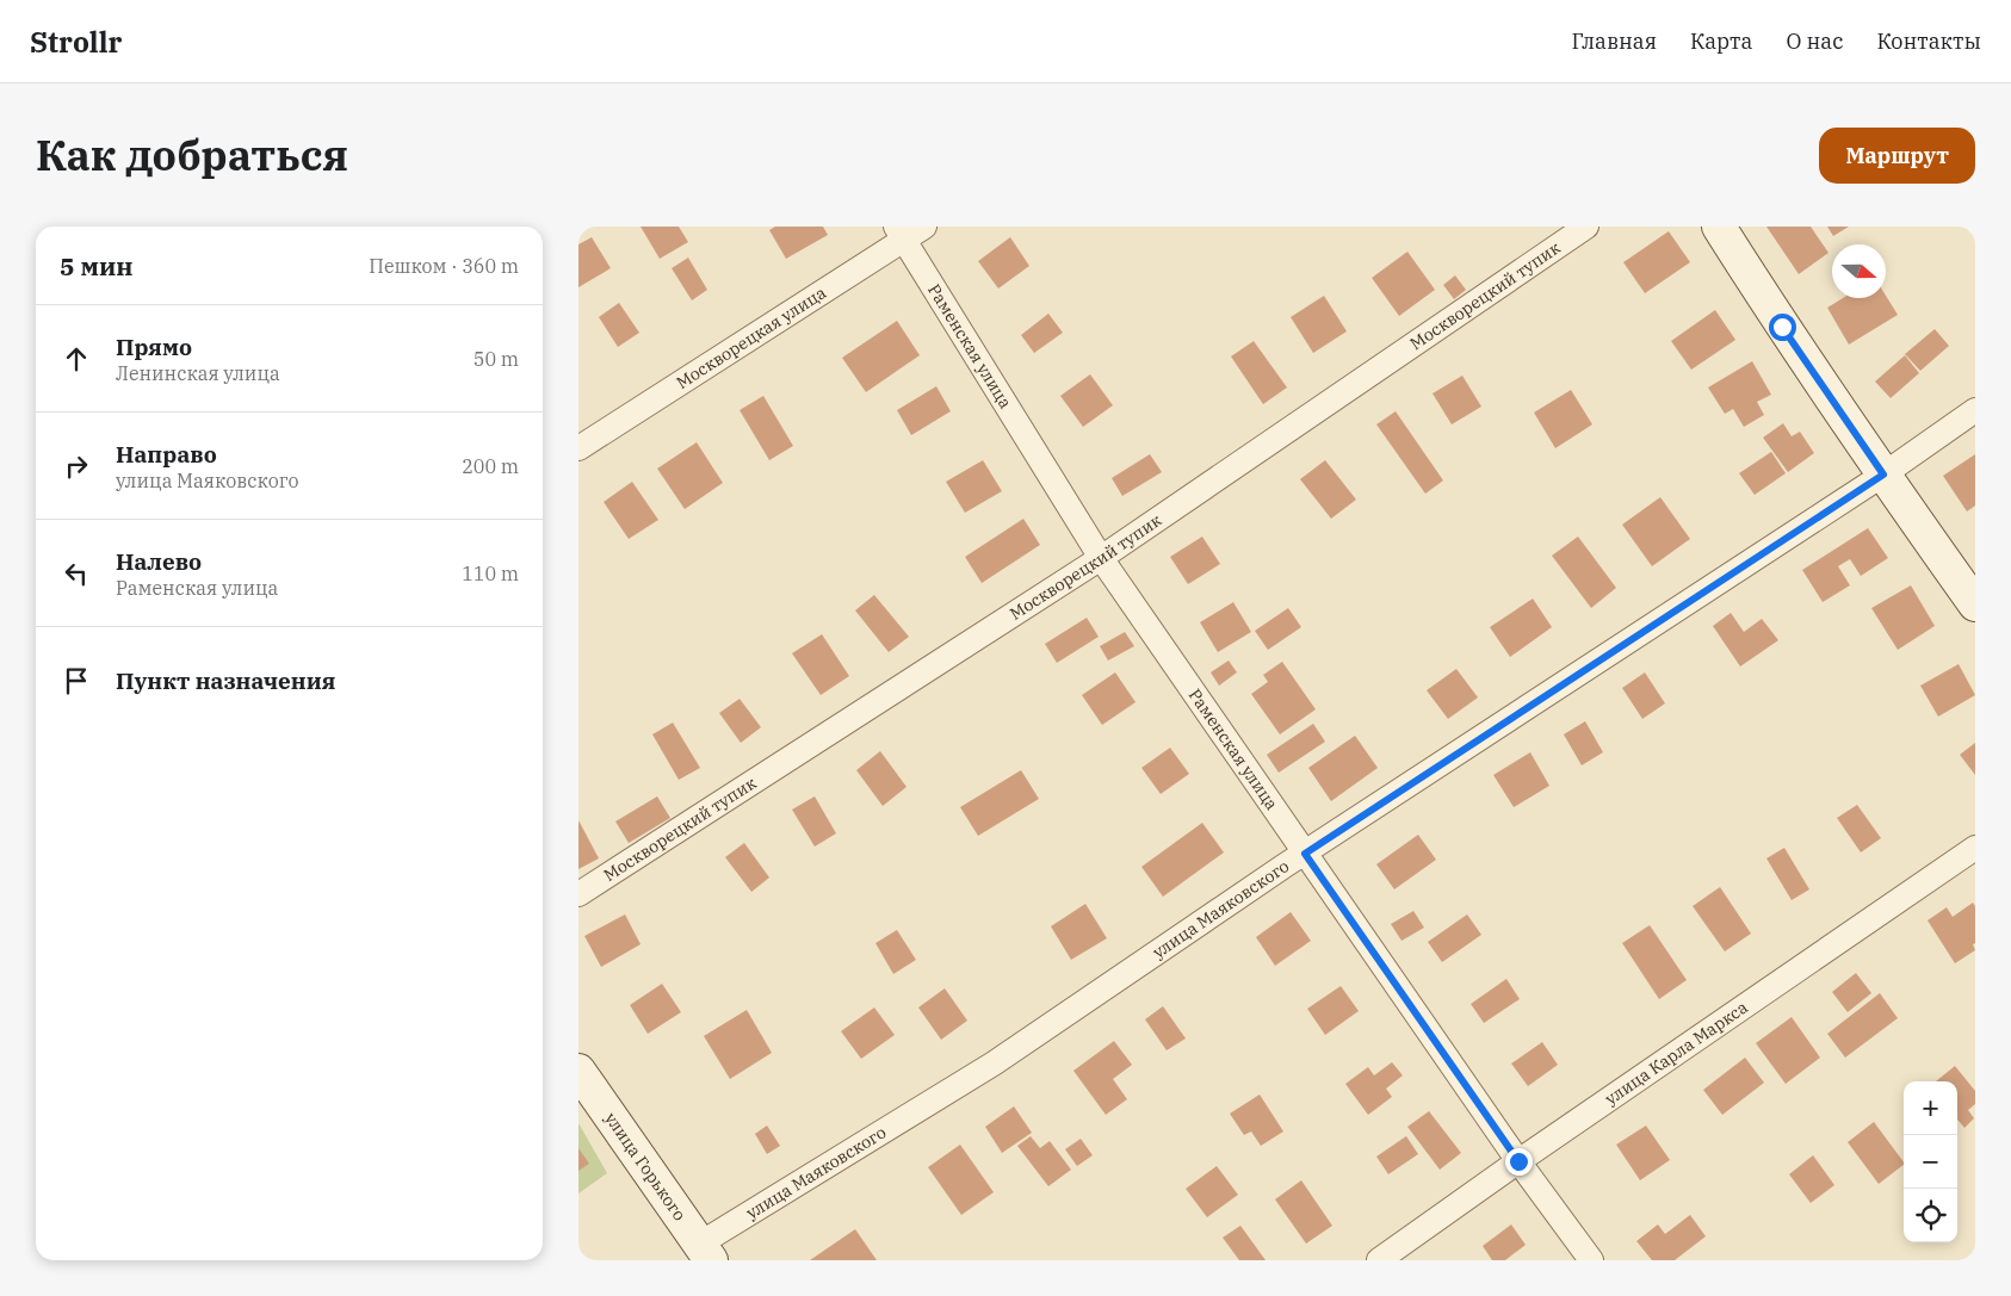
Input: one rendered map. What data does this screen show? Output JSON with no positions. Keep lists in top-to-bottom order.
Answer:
{
  "streets": {
    "street": [
      "Москворецкий тупик",
      "Москворецкая улица",
      "Раменская улица",
      "улица Маяковского",
      "улица Карла Маркса",
      "улица Горького"
    ]
  },
  "crossings": [
    ["Москворецкий тупик", "Раменская улица"],
    ["Москворецкая улица", "Раменская улица"],
    ["Раменская улица", "улица Маяковского"],
    ["Раменская улица", "улица Карла Маркса"],
    ["улица Маяковского", "улица Горького"]
  ],
  "north": "right",
  "page": {
    "header": "Strollr",
    "nav": [
      "Главная",
      "Карта",
      "О нас",
      "Контакты"
    ],
    "title": "Как добраться",
    "buttons": "Маршрут",
    "heading": ["5 мин", "Пешком · 360 m"],
    "list": [
      ["Прямо", "Ленинская улица", "50 m"],
      ["Направо", "улица Маяковского", "200 m"],
      ["Налево", "Раменская улица", "110 m"],
      "Пункт назначения"
    ],
    "map_buttons": ["+", "−"]
  }
}
